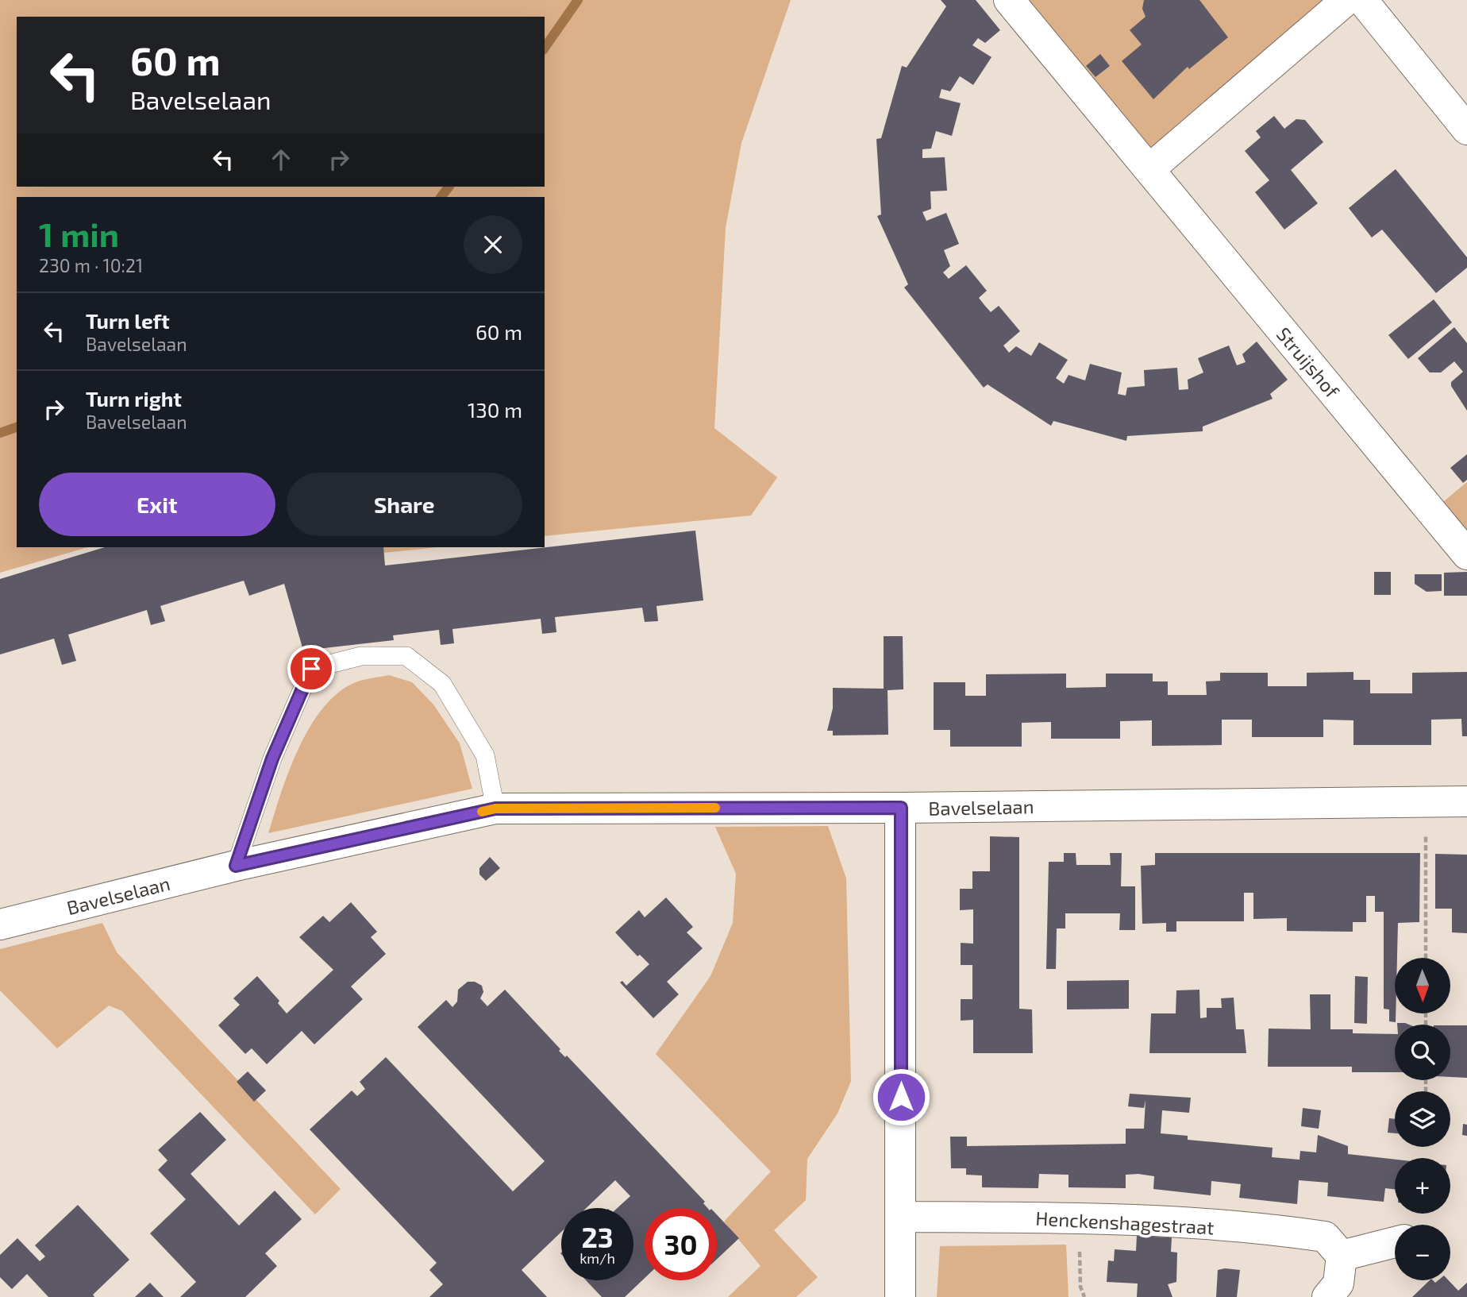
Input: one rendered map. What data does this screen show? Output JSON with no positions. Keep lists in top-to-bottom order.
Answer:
{
  "streets": {
    "street": ["Struijshof", "Bavelselaan", "Henckenshagestraat"]
  },
  "north": "bottom",
  "page": {
    "turn": ["60 m", "Bavelselaan"],
    "heading": ["1 min", "230 m · 10:21"],
    "list": [
      {
        "name": "Turn left",
        "note": "Bavelselaan",
        "value": "60 m"
      },
      {
        "name": "Turn right",
        "note": "Bavelselaan",
        "value": "130 m"
      }
    ],
    "buttons": ["Exit", "Share"],
    "map_buttons": ["+", "−"],
    "speed": "23 km/h",
    "limit": "30"
  }
}
